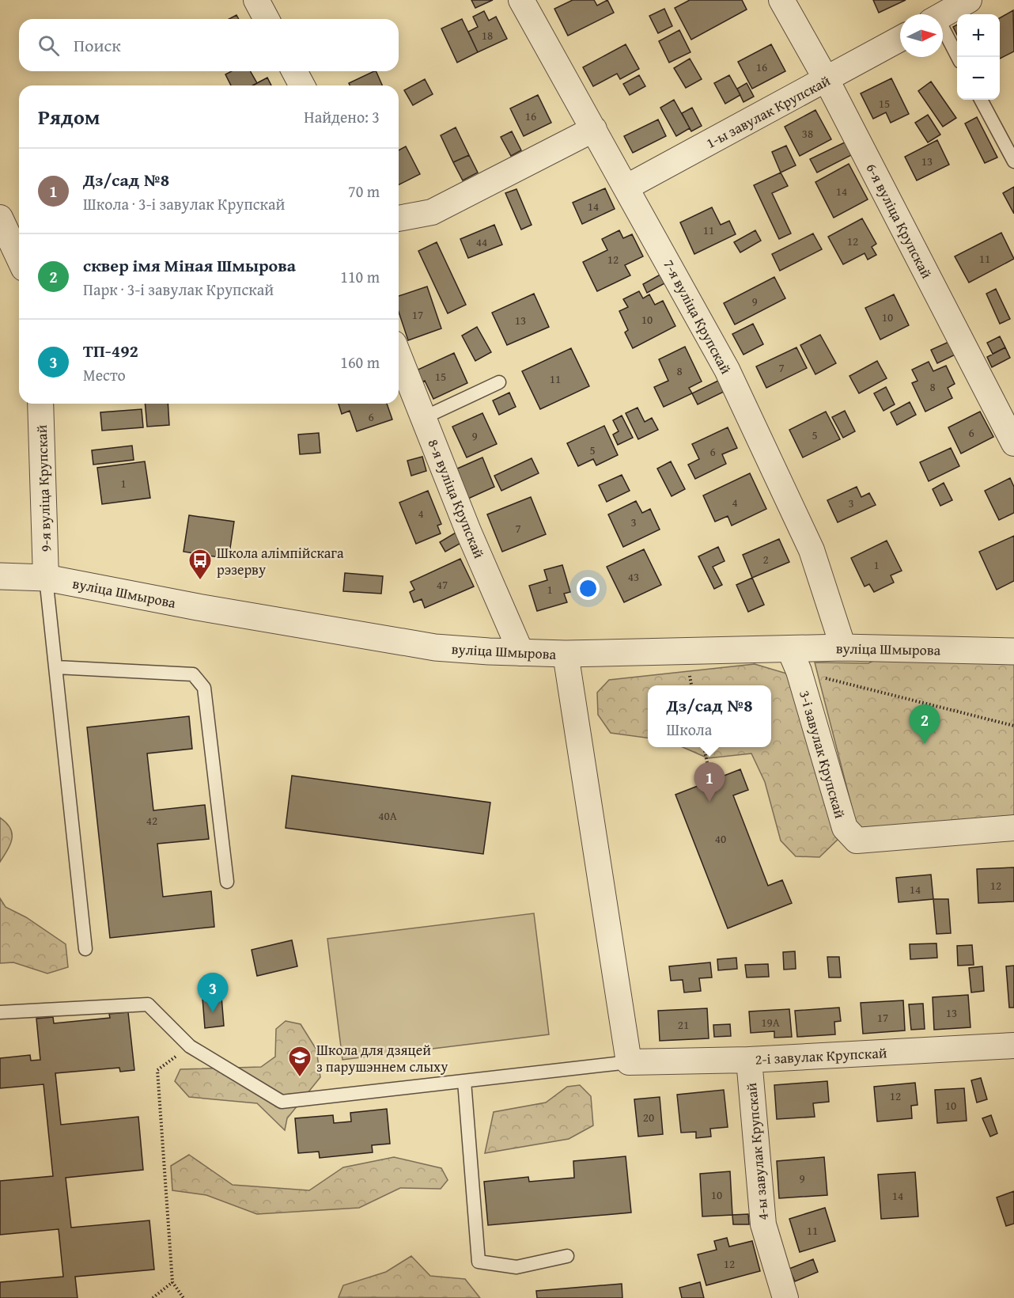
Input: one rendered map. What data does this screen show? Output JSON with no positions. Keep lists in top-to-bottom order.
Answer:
{
  "streets": {
    "street": [
      "1-ы завулак Крупскай",
      "6-я вуліца Крупскай",
      "7-я вуліца Крупскай",
      "9-я вуліца Крупскай",
      "8-я вуліца Крупскай",
      "вуліца Шмырова",
      "3-і завулак Крупскай",
      "2-і завулак Крупскай",
      "4-ы завулак Крупскай"
    ]
  },
  "crossings": [
    ["1-ы завулак Крупскай", "6-я вуліца Крупскай"],
    ["1-ы завулак Крупскай", "7-я вуліца Крупскай"],
    ["7-я вуліца Крупскай", "вуліца Шмырова"],
    ["9-я вуліца Крупскай", "вуліца Шмырова"],
    ["8-я вуліца Крупскай", "вуліца Шмырова"],
    ["вуліца Шмырова", "3-і завулак Крупскай"],
    ["2-і завулак Крупскай", "4-ы завулак Крупскай"]
  ],
  "places": {
    "bus stop": ["Школа алімпійскага рэзерву"],
    "school or university": ["Школа для дзяцей з парушэннем слыху"]
  },
  "house_numbers": [
    "18",
    "16",
    "15",
    "16",
    "38",
    "13",
    "14",
    "14",
    "11",
    "12",
    "44",
    "11",
    "12",
    "9",
    "17",
    "10",
    "10",
    "13",
    "7",
    "8",
    "15",
    "11",
    "8",
    "6",
    "6",
    "5",
    "9",
    "5",
    "6",
    "1",
    "4",
    "3",
    "4",
    "3",
    "7",
    "2",
    "1",
    "43",
    "47",
    "1",
    "40А",
    "42",
    "40",
    "12",
    "14",
    "13",
    "17",
    "19А",
    "21",
    "12",
    "10",
    "20",
    "9",
    "10",
    "14",
    "11",
    "12"
  ],
  "north": "right",
  "page": {
    "map_buttons": ["+", "−"],
    "search": "Поиск",
    "heading": ["Рядом", "Найдено: 3"],
    "list": [
      {
        "mark": "1",
        "name": "Дз/сад №8",
        "note": "Школа · 3-і завулак Крупскай",
        "value": "70 m"
      },
      {
        "mark": "2",
        "name": "сквер імя Міная Шмырова",
        "note": "Парк · 3-і завулак Крупскай",
        "value": "110 m"
      },
      {
        "mark": "3",
        "name": "ТП-492",
        "note": "Место",
        "value": "160 m"
      }
    ],
    "popup": ["Дз/сад №8", "Школа"],
    "pins": ["2", "1", "3"]
  }
}
